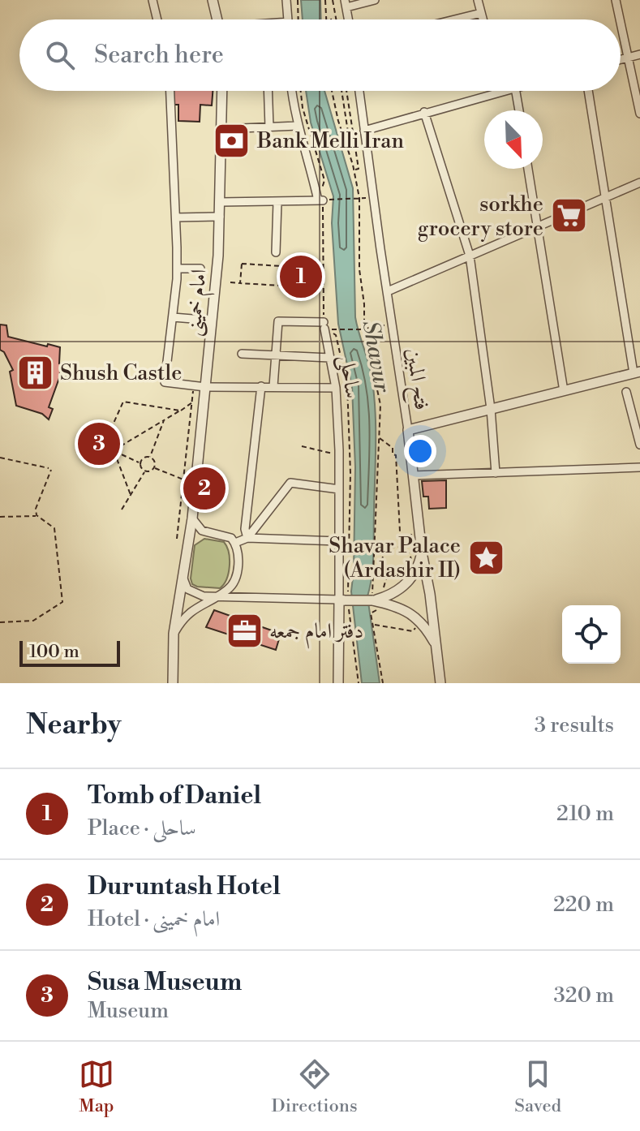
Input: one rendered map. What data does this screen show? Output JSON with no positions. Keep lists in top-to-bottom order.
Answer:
{
  "streets": {
    "street": ["امام خمینی", "ساحلی", "فتح المبین"]
  },
  "water": ["Shavur"],
  "places": {
    "bank": ["Bank Melli Iran"],
    "supermarket": ["sorkhe grocery store"],
    "building": ["Shush Castle"],
    "place": ["Shavar Palace (Ardashir II)"],
    "office": ["دفتر امام جمعه"]
  },
  "scale_bar": "100 m",
  "north": "bottom right",
  "page": {
    "search": "Search here",
    "pins": ["1", "3", "2"],
    "scale": "100 m",
    "heading": ["Nearby", "3 results"],
    "list": [
      {
        "mark": "1",
        "name": "Tomb of Daniel",
        "note": "Place · ساحلی",
        "value": "210 m"
      },
      {
        "mark": "2",
        "name": "Duruntash Hotel",
        "note": "Hotel · امام خمینی",
        "value": "220 m"
      },
      {
        "mark": "3",
        "name": "Susa Museum",
        "note": "Museum",
        "value": "320 m"
      }
    ],
    "nav": ["Map", "Directions", "Saved"]
  }
}
